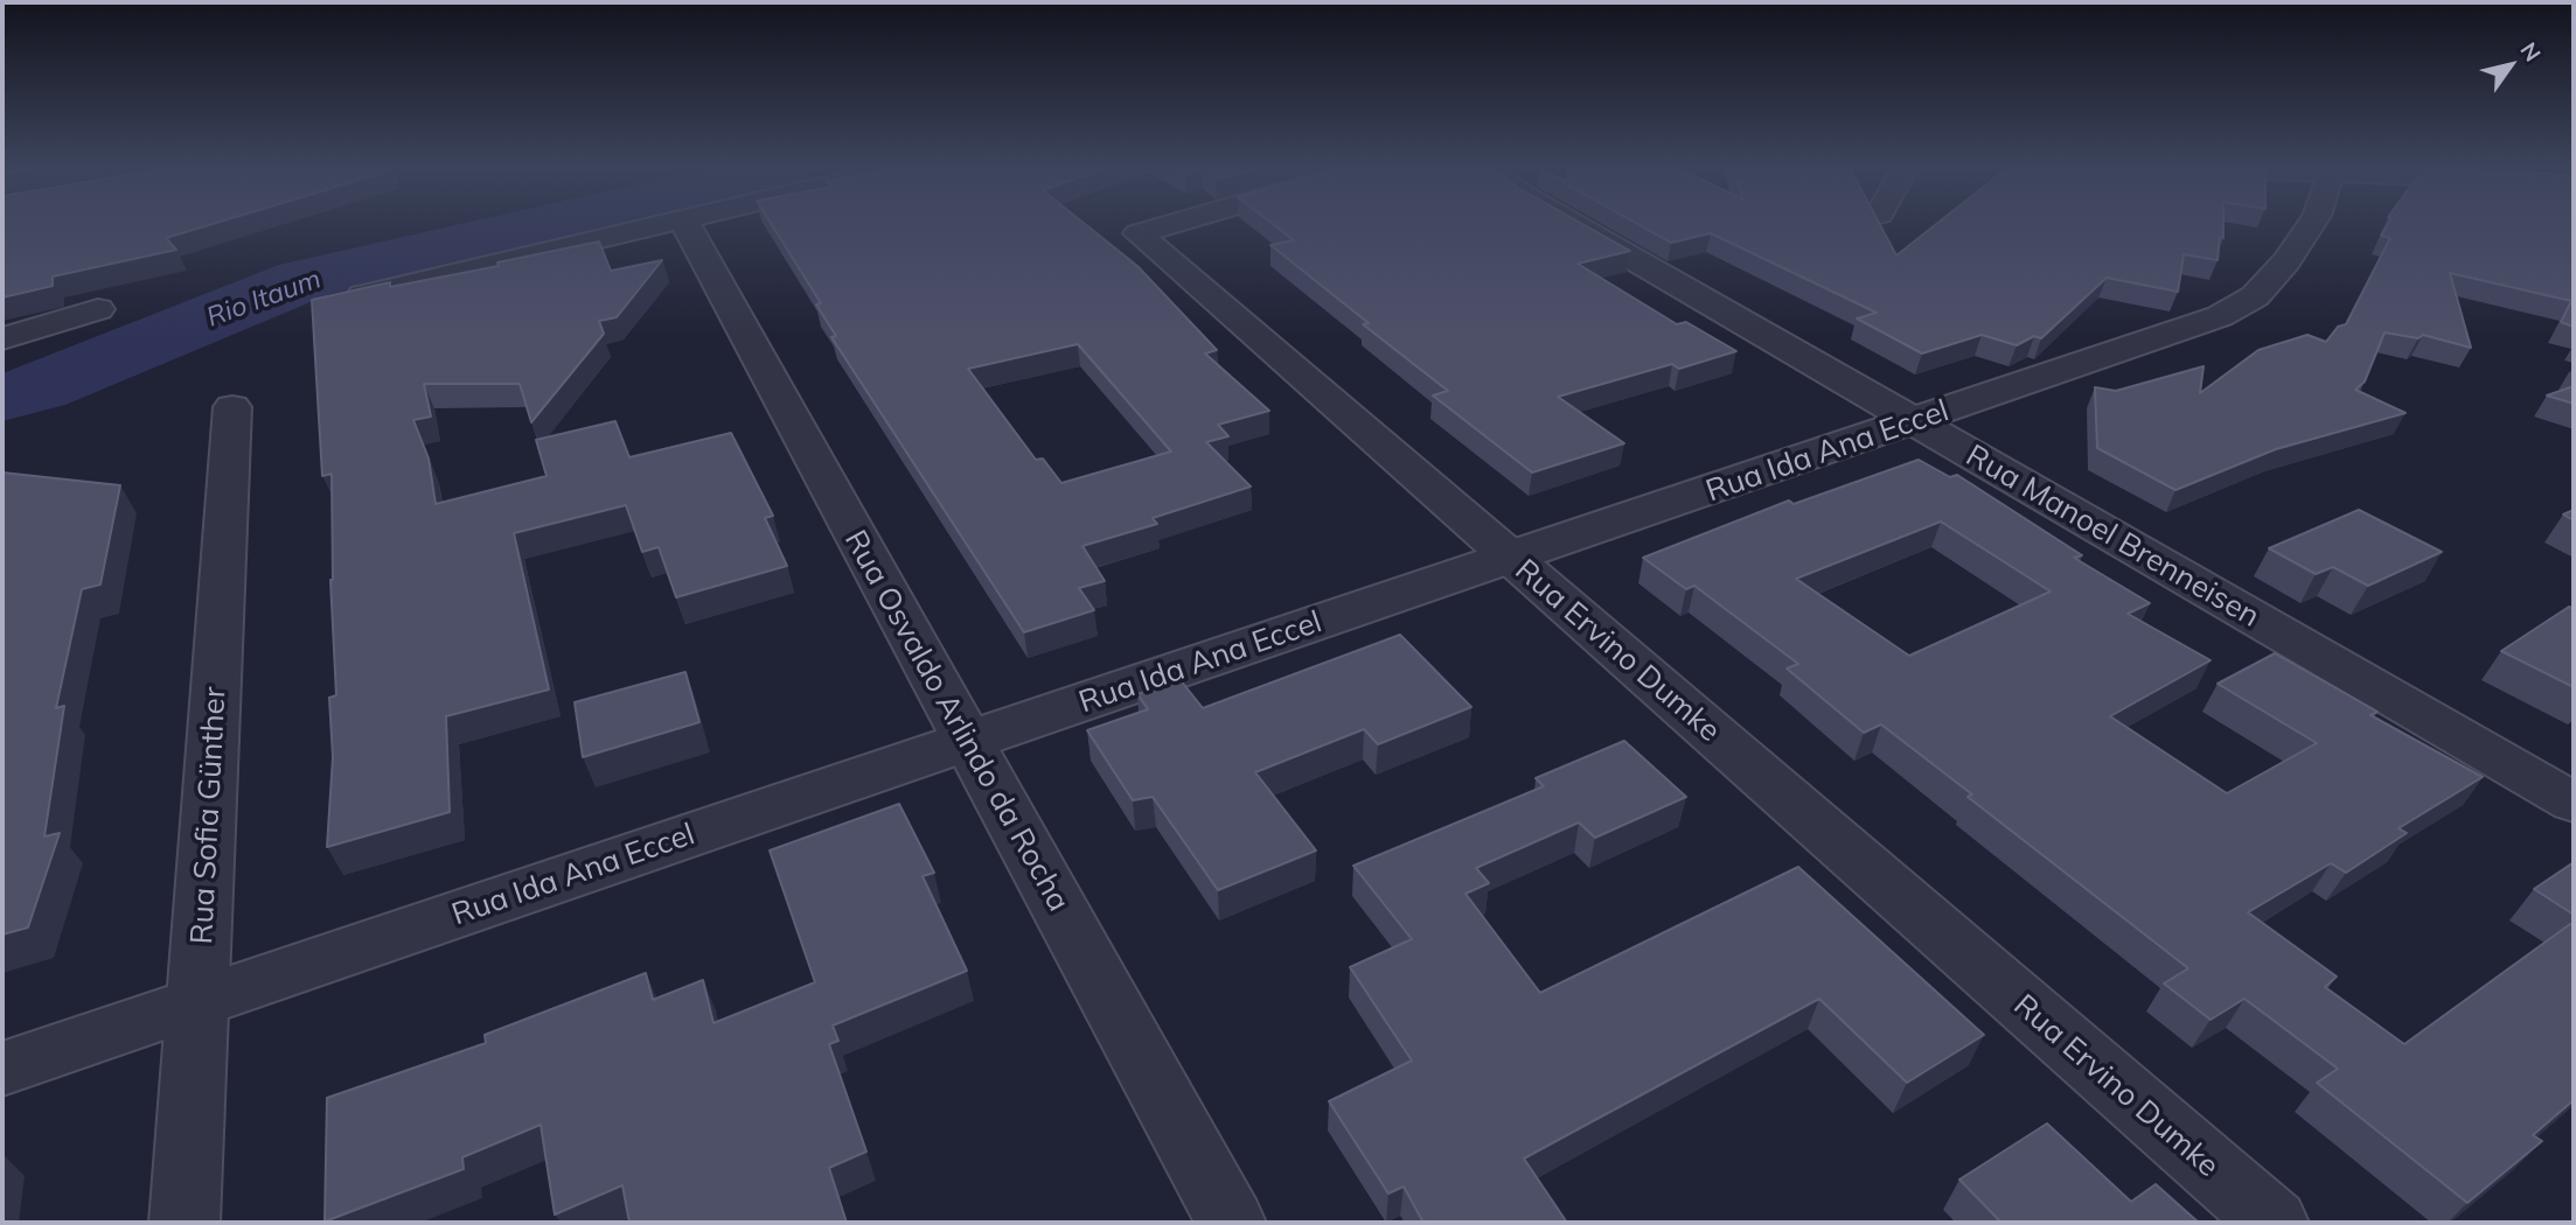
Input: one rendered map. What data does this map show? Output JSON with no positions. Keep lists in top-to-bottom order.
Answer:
{
  "streets": {
    "street": [
      "Rua Ida Ana Eccel",
      "Rua Manoel Brenneisen",
      "Rua Ervino Dumke",
      "Rua Osvaldo Arlindo da Rocha",
      "Rua Sofia Günther"
    ]
  },
  "crossings": [
    ["Rua Ida Ana Eccel", "Rua Manoel Brenneisen"],
    ["Rua Ida Ana Eccel", "Rua Ervino Dumke"],
    ["Rua Ida Ana Eccel", "Rua Osvaldo Arlindo da Rocha"],
    ["Rua Ida Ana Eccel", "Rua Sofia Günther"]
  ],
  "water": ["Rio Itaum"],
  "north": "top right"
}
